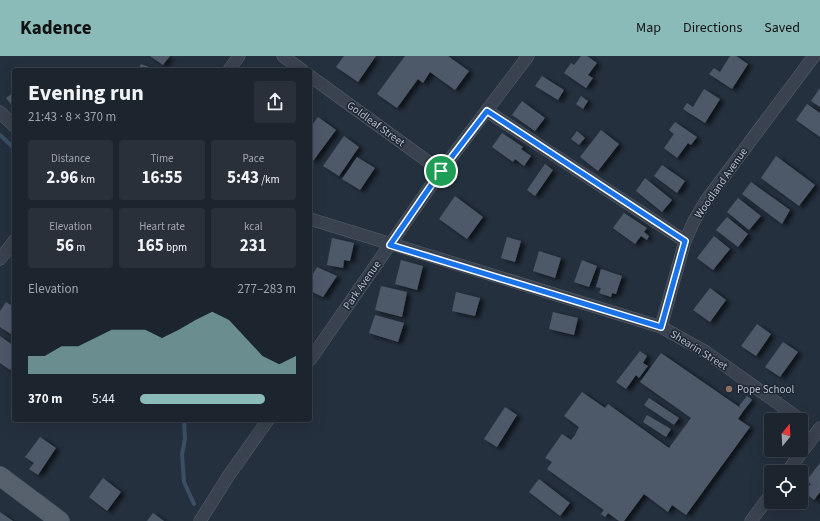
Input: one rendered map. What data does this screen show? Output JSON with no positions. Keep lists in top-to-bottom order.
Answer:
{
  "streets": {
    "street": [
      "Goldleaf Street",
      "Woodland Avenue",
      "Park Avenue",
      "Shearin Street"
    ]
  },
  "crossings": [
    ["Goldleaf Street", "Park Avenue"],
    ["Woodland Avenue", "Shearin Street"],
    ["Park Avenue", "Shearin Street"]
  ],
  "places": ["Pope School"],
  "north": "top",
  "page": {
    "header": "Kadence",
    "nav": ["Map", "Directions", "Saved"],
    "heading": ["Evening run", "21:43 · 8 × 370 m"],
    "stats": [
      ["Distance", "2.96 km"],
      ["Time", "16:55"],
      ["Pace", "5:43 /km"],
      ["Elevation", "56 m"],
      ["Heart rate", "165 bpm"],
      ["kcal", "231"]
    ],
    "chart": ["Elevation", "277–283 m"],
    "list": [
      {
        "name": "370 m",
        "note": "5:44"
      }
    ]
  }
}
